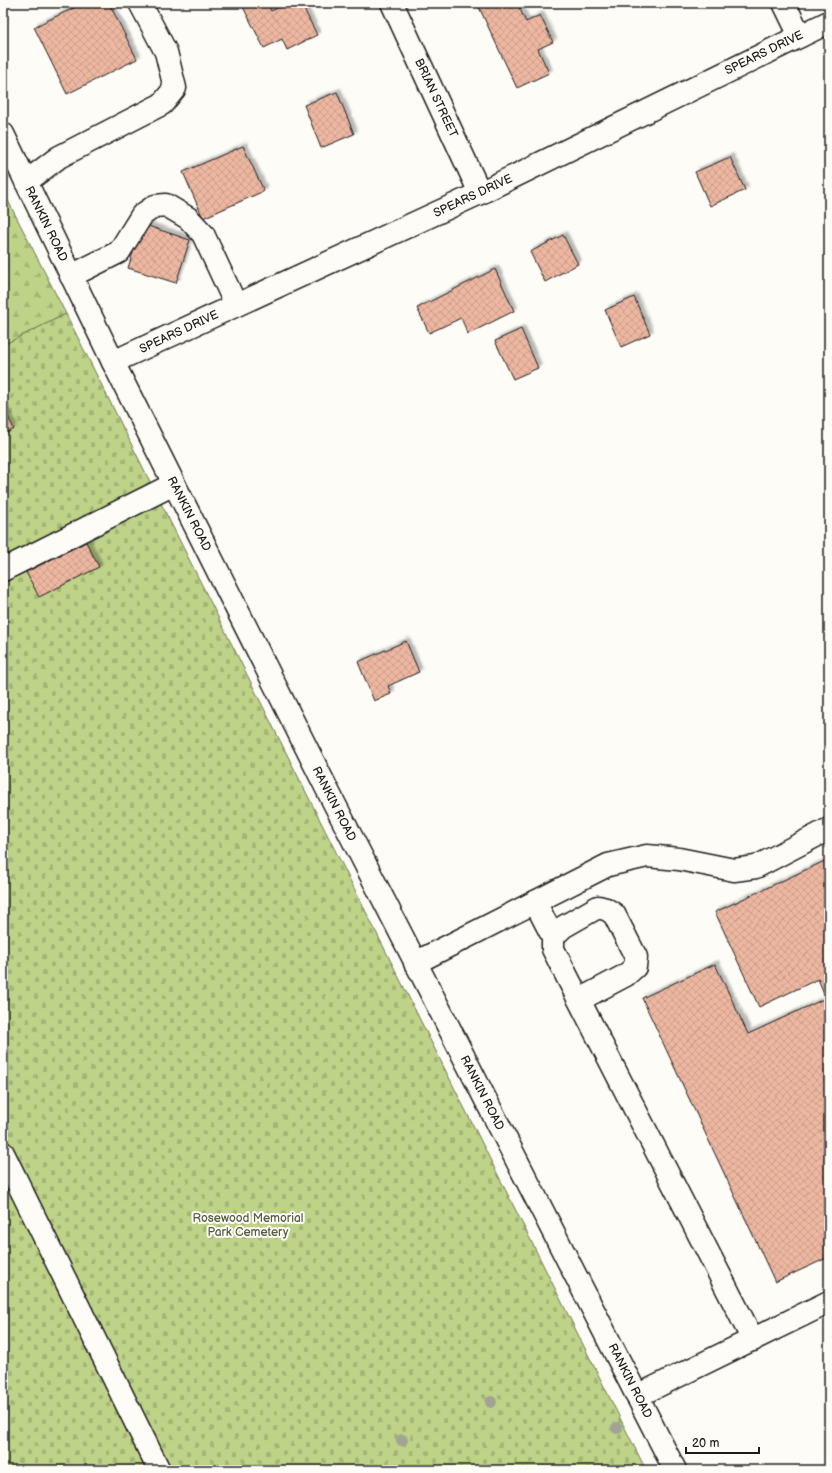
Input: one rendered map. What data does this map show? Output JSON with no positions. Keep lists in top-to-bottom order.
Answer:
{
  "streets": {
    "street": ["SPEARS DRIVE", "BRIAN STREET", "RANKIN ROAD"]
  },
  "crossings": [
    ["SPEARS DRIVE", "BRIAN STREET"],
    ["SPEARS DRIVE", "RANKIN ROAD"]
  ],
  "parks": ["Rosewood Memorial Park Cemetery"],
  "scale_bar": "20 m"
}
